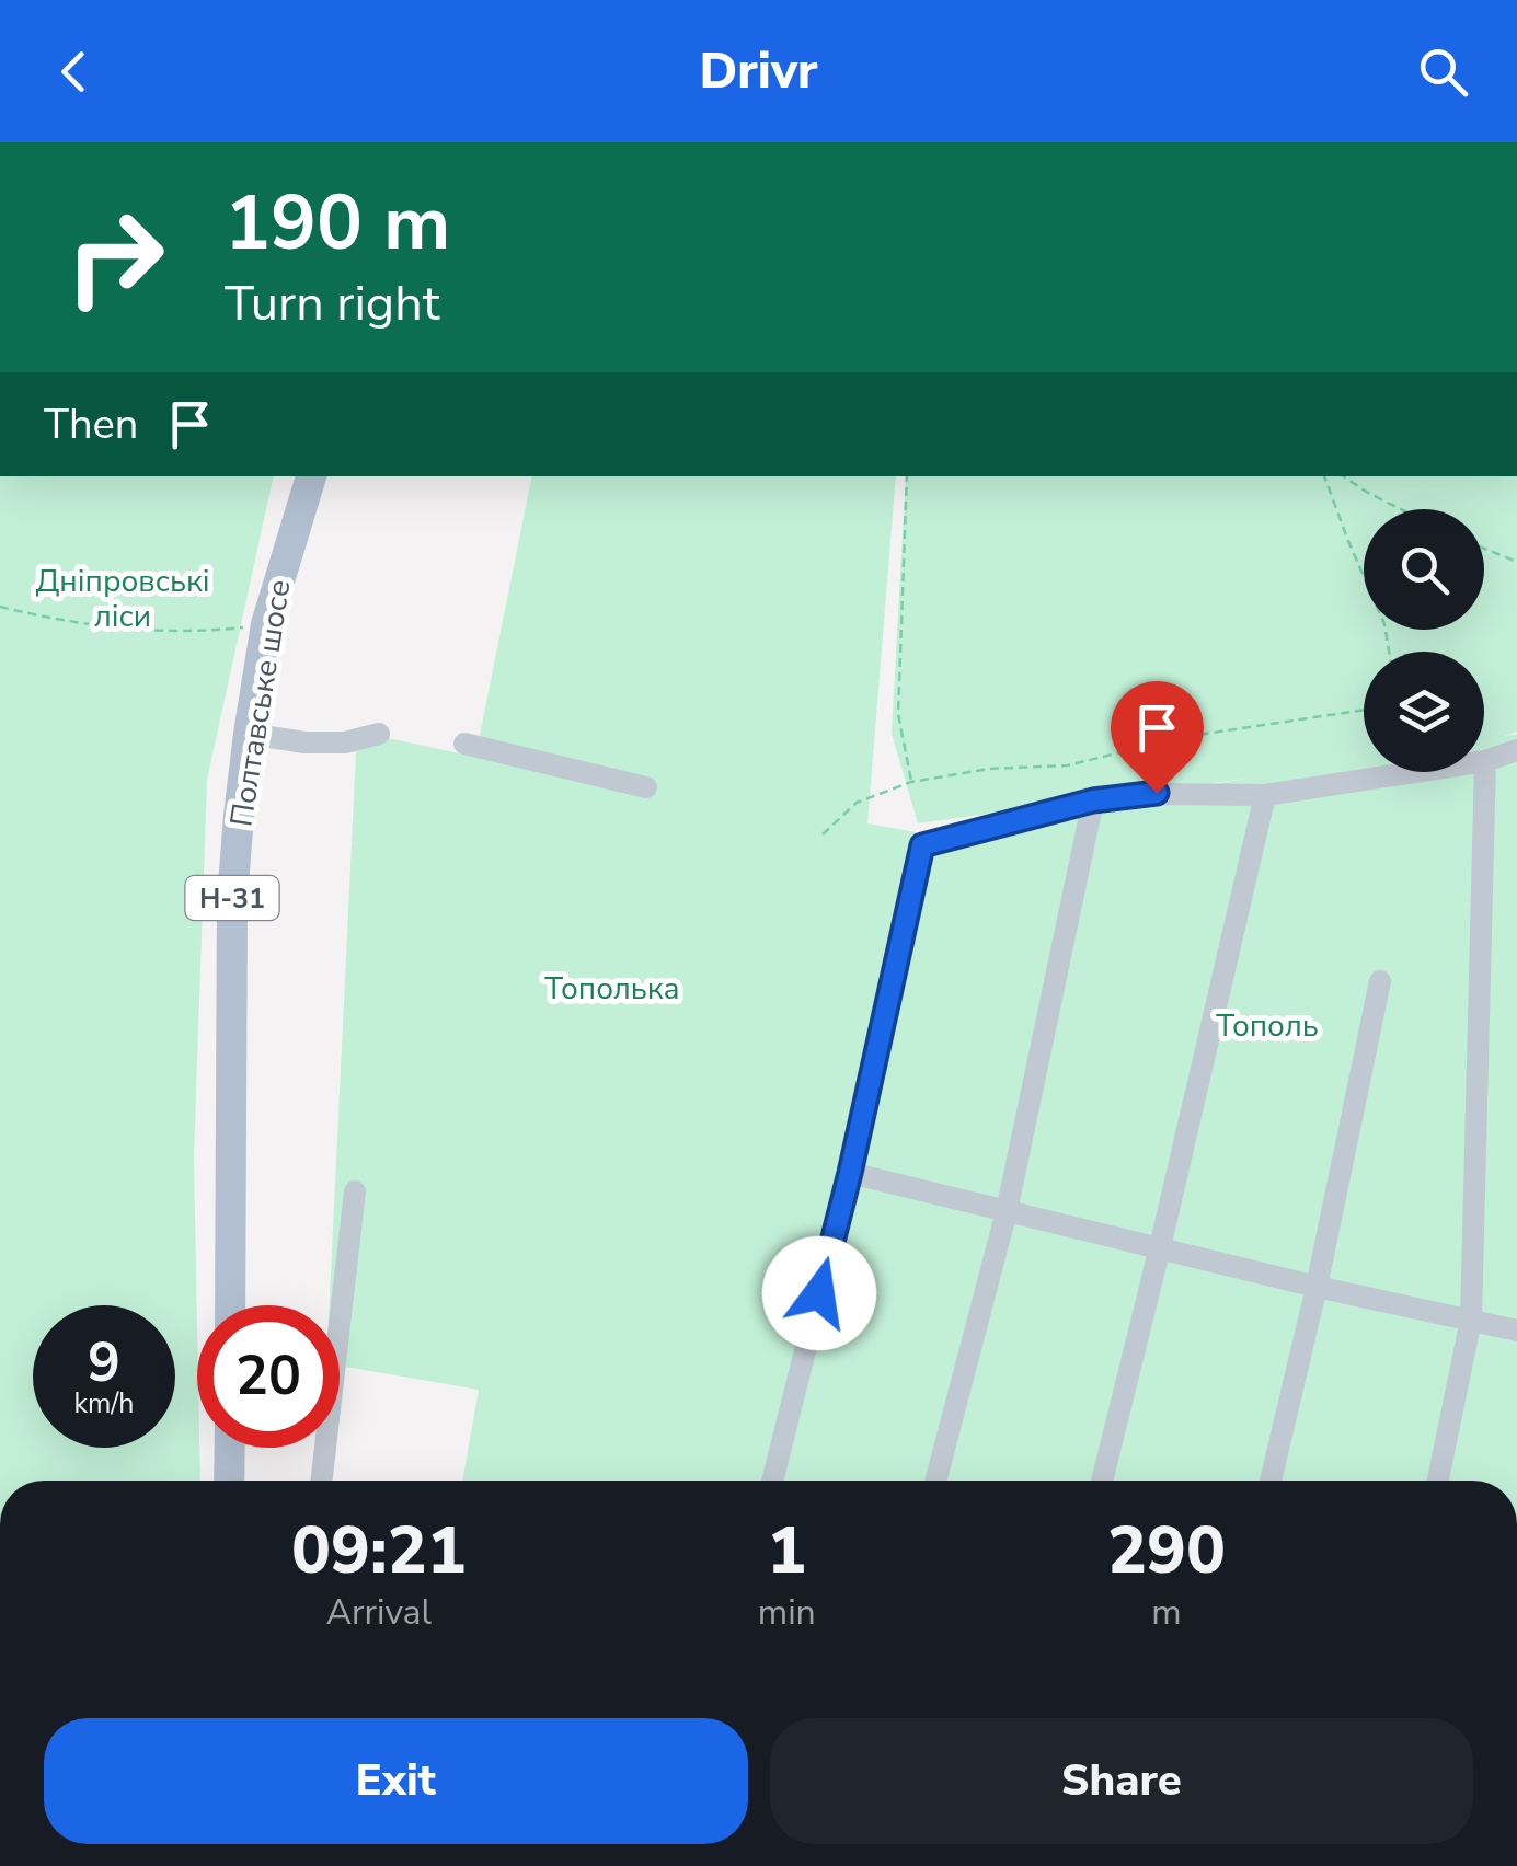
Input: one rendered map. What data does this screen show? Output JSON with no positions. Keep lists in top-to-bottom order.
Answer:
{
  "streets": {
    "main road": ["Полтавське шосе", "Н-31"]
  },
  "parks": ["Дніпровські ліси", "Тополька", "Тополь"],
  "page": {
    "header": "Drivr",
    "turn": ["190 m", "Turn right"],
    "then": "Then",
    "speed": "9 km/h",
    "limit": "20",
    "eta": [
      "09:21",
      "Arrival",
      "1",
      "min",
      "290",
      "m"
    ],
    "buttons": ["Exit", "Share"]
  }
}
